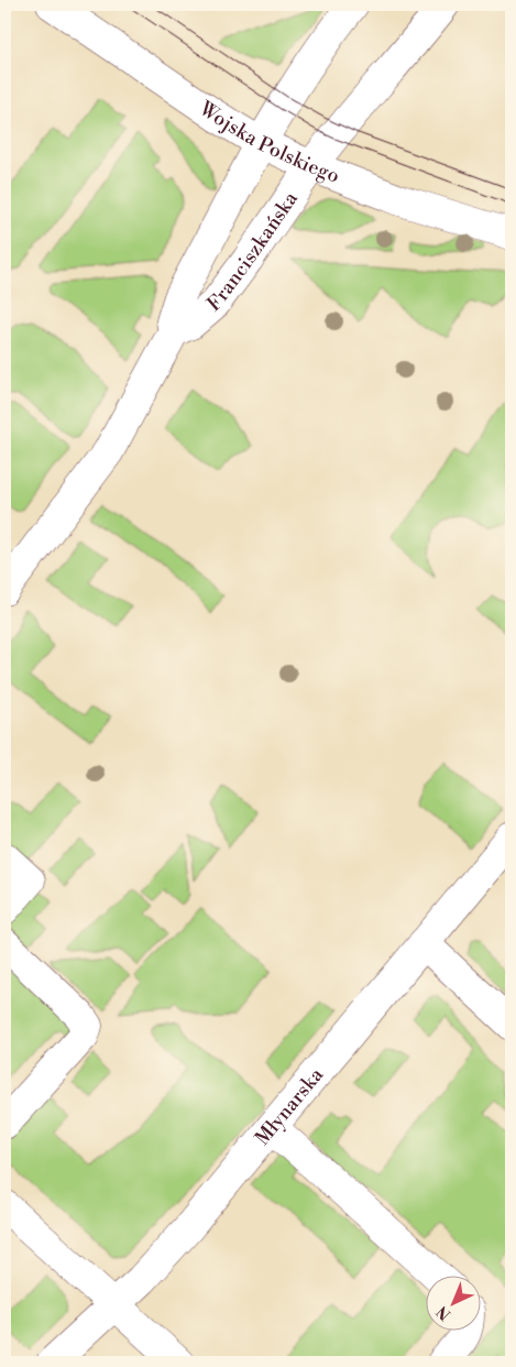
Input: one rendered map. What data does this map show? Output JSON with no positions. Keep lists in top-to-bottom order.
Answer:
{
  "streets": {
    "street": ["Wojska Polskiego", "Franciszkańska", "Młynarska"]
  },
  "crossings": [
    ["Wojska Polskiego", "Franciszkańska"]
  ],
  "north": "bottom left"
}
